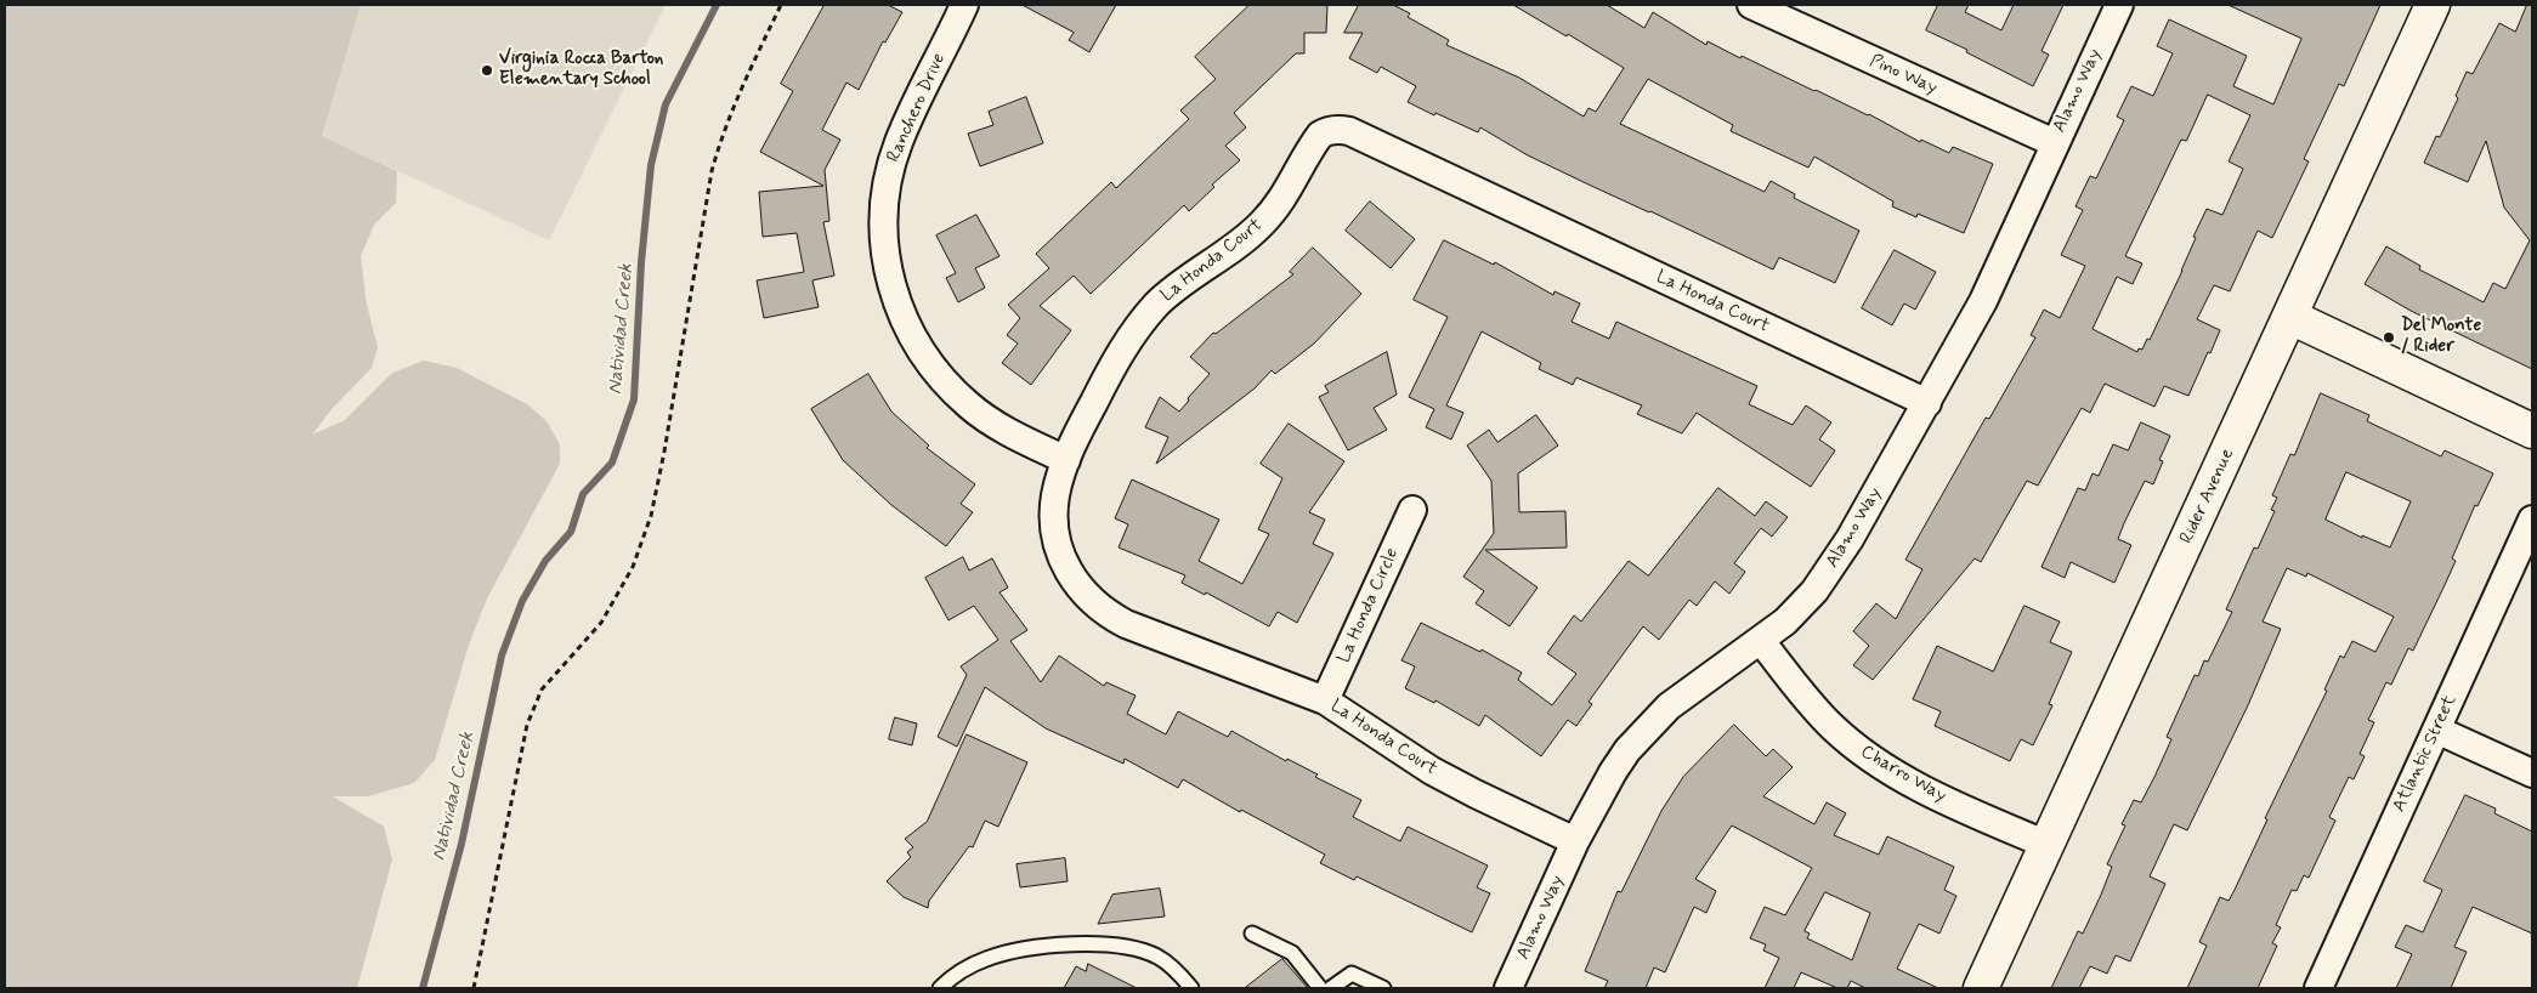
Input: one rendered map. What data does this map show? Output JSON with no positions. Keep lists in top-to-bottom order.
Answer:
{
  "streets": {
    "street": [
      "Pino Way",
      "Alamo Way",
      "Ranchero Drive",
      "La Honda Court",
      "Rider Avenue",
      "La Honda Circle",
      "Atlantic Street",
      "Charro Way"
    ]
  },
  "crossings": [
    ["Pino Way", "Alamo Way"],
    ["Alamo Way", "La Honda Court"],
    ["Alamo Way", "Charro Way"],
    ["Ranchero Drive", "La Honda Court"],
    ["La Honda Court", "La Honda Circle"],
    ["Rider Avenue", "Charro Way"]
  ],
  "water": ["Natividad Creek"],
  "places": ["Virginia Rocca Barton Elementary School", "Del Monte / Rider"]
}
